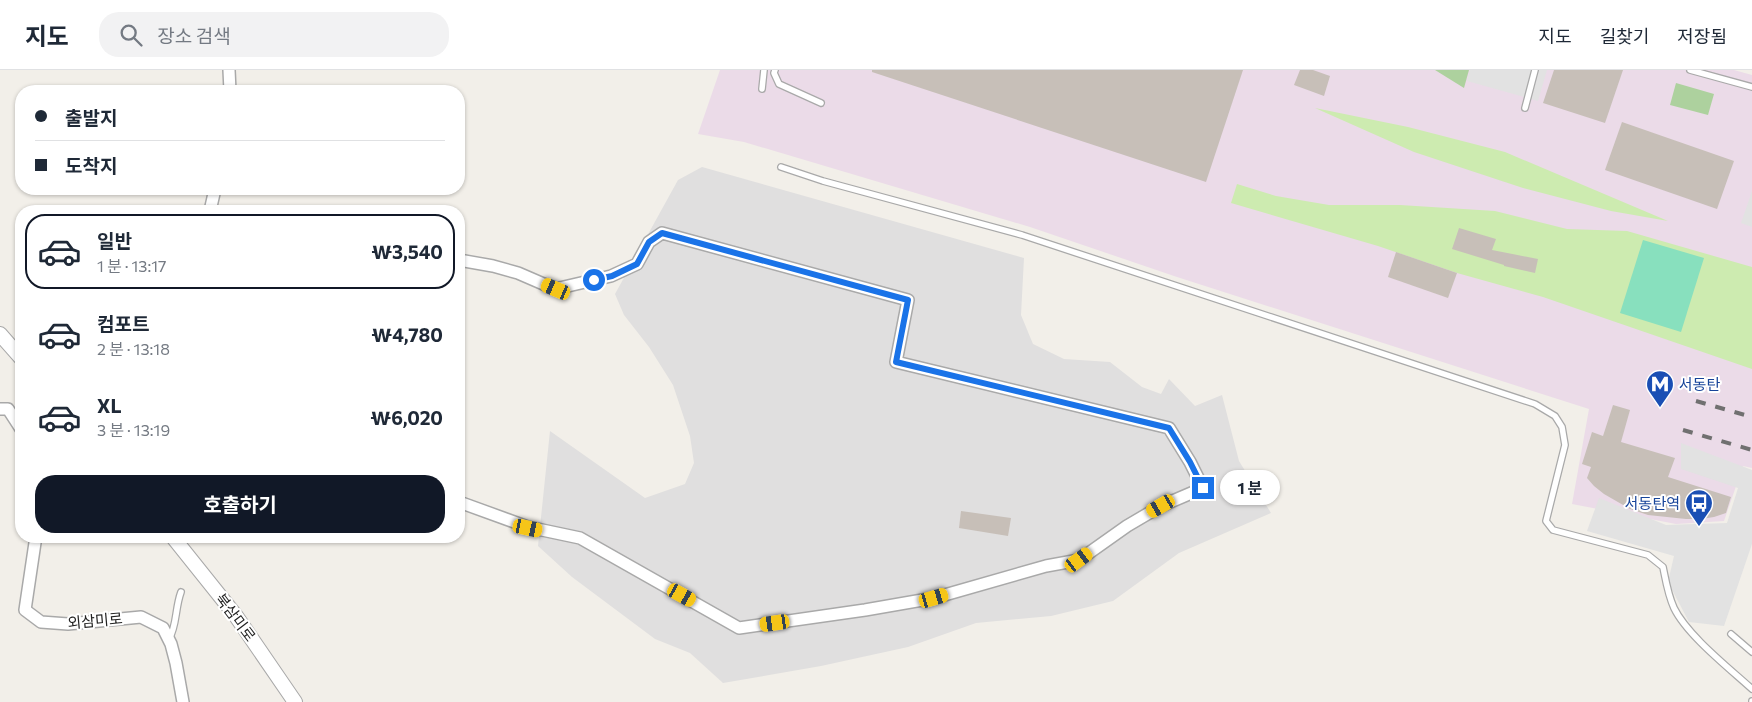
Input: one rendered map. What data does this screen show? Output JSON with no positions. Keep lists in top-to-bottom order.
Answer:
{
  "streets": {
    "street": ["북삼미로", "외삼미로"]
  },
  "places": {
    "metro station": ["서동탄"],
    "bus stop": ["서동탄역"]
  },
  "page": {
    "header": "지도",
    "search": "장소 검색",
    "nav": ["지도", "길찾기", "저장됨"],
    "banner": ["출발지", "도착지"],
    "list": [
      {
        "name": "일반",
        "note": "1 분 · 13:17",
        "value": "₩3,540"
      },
      {
        "name": "컴포트",
        "note": "2 분 · 13:18",
        "value": "₩4,780"
      },
      {
        "name": "XL",
        "note": "3 분 · 13:19",
        "value": "₩6,020"
      }
    ],
    "buttons": "호출하기",
    "bubble": "1 분"
  }
}
